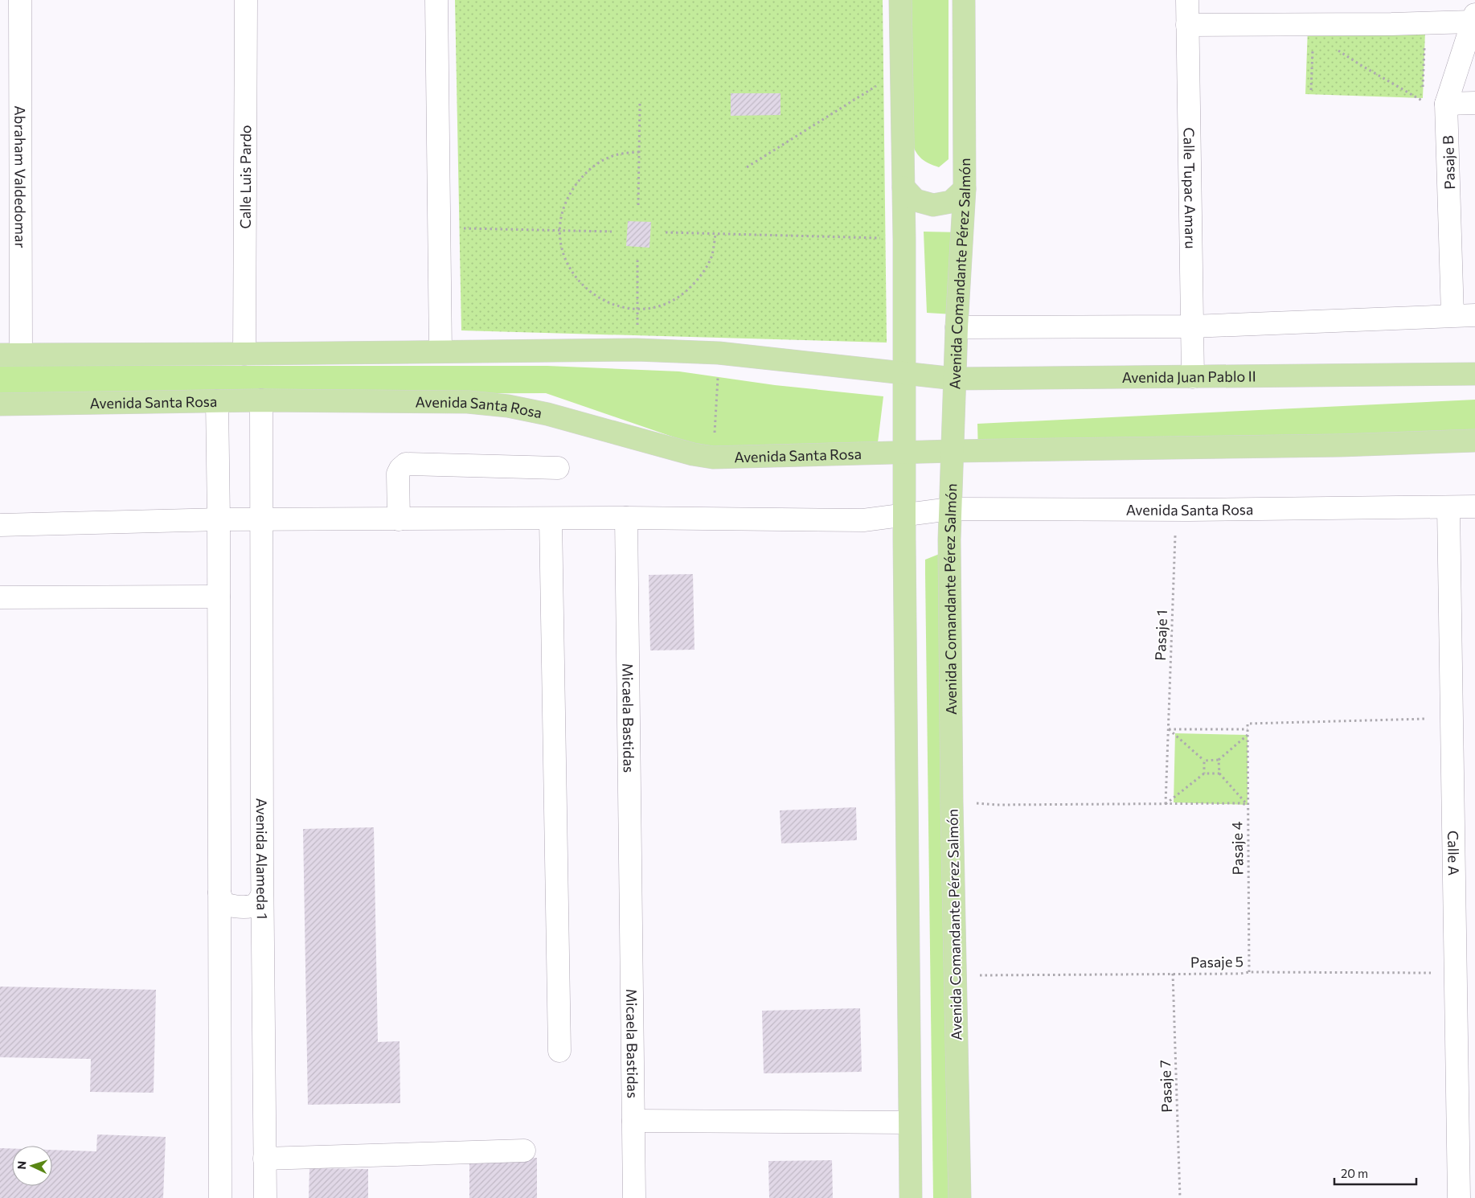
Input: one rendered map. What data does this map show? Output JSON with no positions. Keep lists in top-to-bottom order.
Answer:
{
  "streets": {
    "main road": ["Avenida Comandante Pérez Salmón", "Avenida Juan Pablo II", "Avenida Santa Rosa"],
    "street": [
      "Pasaje B",
      "Abraham Valdedomar",
      "Calle Luis Pardo",
      "Calle Tupac Amaru",
      "Micaela Bastidas",
      "Calle A",
      "Avenida Alameda 1"
    ],
    "path": [
      "Pasaje 1",
      "Pasaje 4",
      "Pasaje 5",
      "Pasaje 7"
    ]
  },
  "crossings": [
    ["Calle Tupac Amaru", "Avenida Juan Pablo II"],
    ["Avenida Comandante Pérez Salmón", "Avenida Juan Pablo II"],
    ["Avenida Comandante Pérez Salmón", "Avenida Santa Rosa"],
    ["Avenida Santa Rosa", "Calle A"],
    ["Avenida Santa Rosa", "Avenida Alameda 1"],
    ["Pasaje 4", "Pasaje 5"],
    ["Pasaje 5", "Pasaje 7"]
  ],
  "scale_bar": "20 m",
  "north": "left"
}
